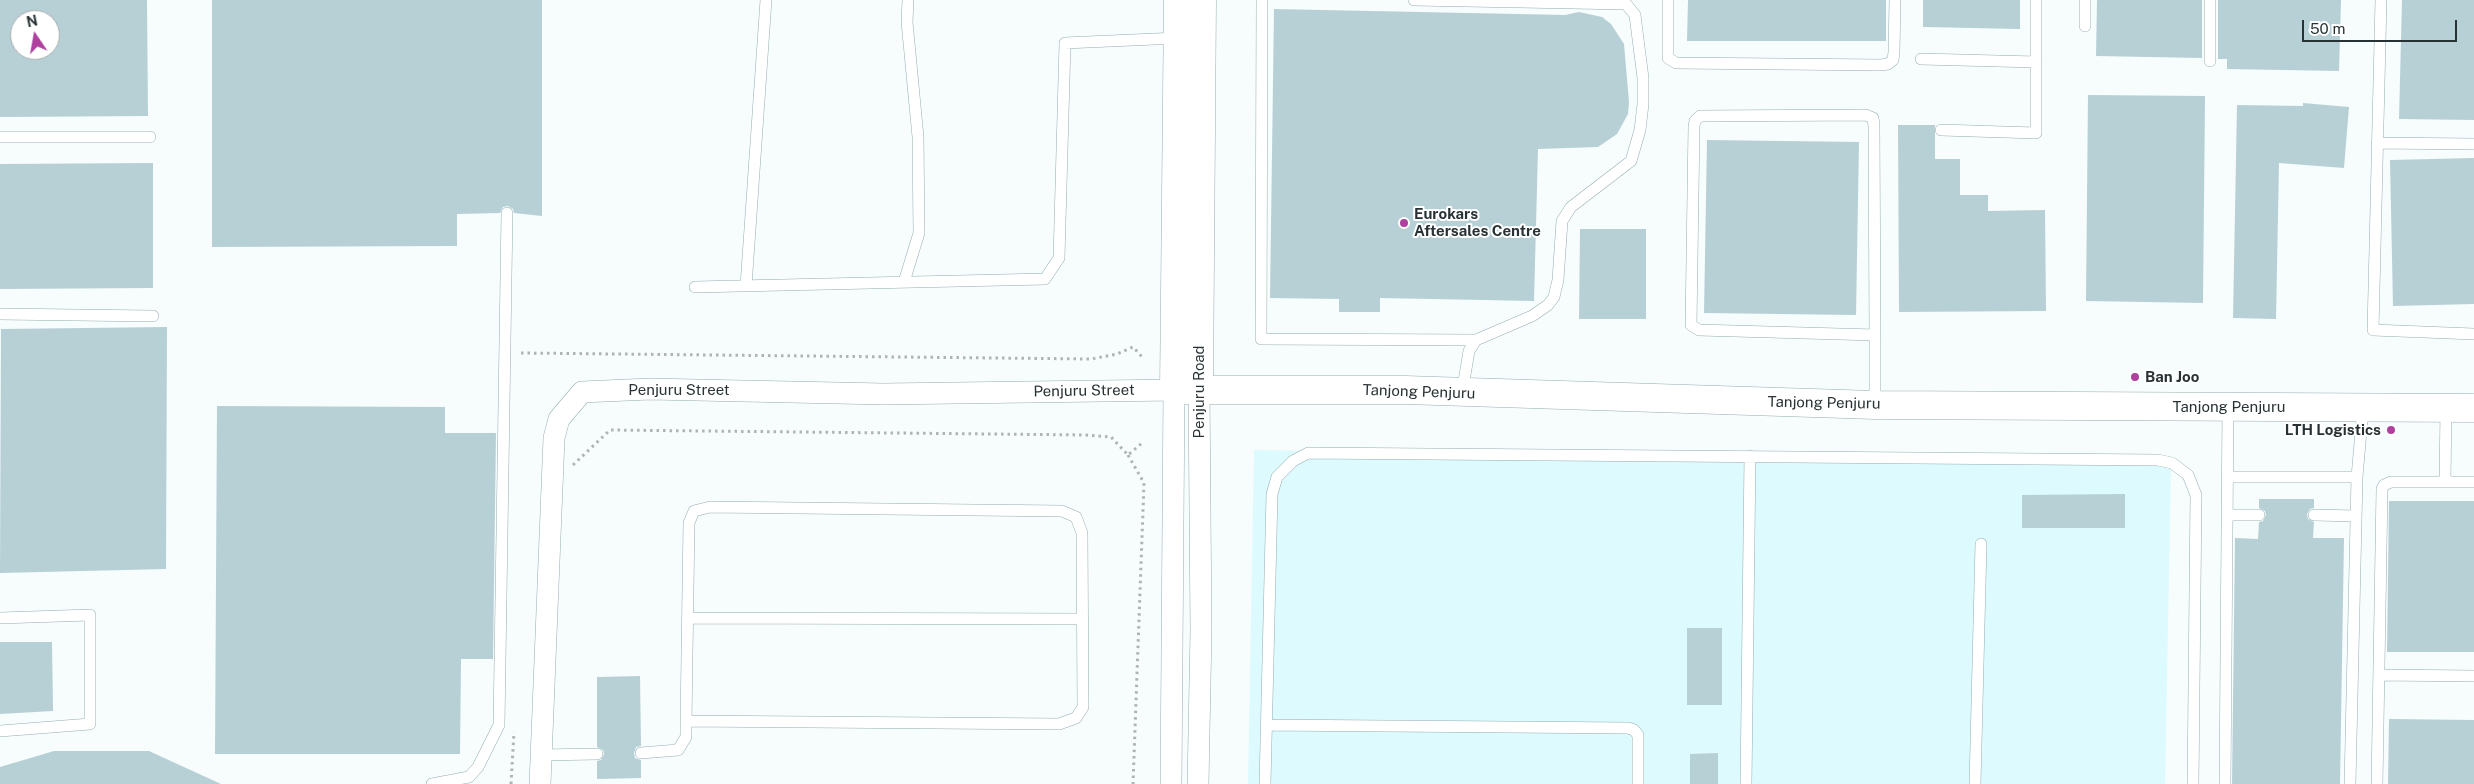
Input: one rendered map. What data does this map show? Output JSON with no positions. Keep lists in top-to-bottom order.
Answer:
{
  "streets": {
    "main road": ["Penjuru Road", "Tanjong Penjuru"],
    "street": ["Penjuru Street"]
  },
  "crossings": [
    ["Penjuru Street", "Penjuru Road"],
    ["Penjuru Street", "Tanjong Penjuru"],
    ["Penjuru Road", "Tanjong Penjuru"]
  ],
  "places": ["Eurokars Aftersales Centre", "Ban Joo", "LTH Logistics"],
  "scale_bar": "50 m",
  "north": "top"
}
